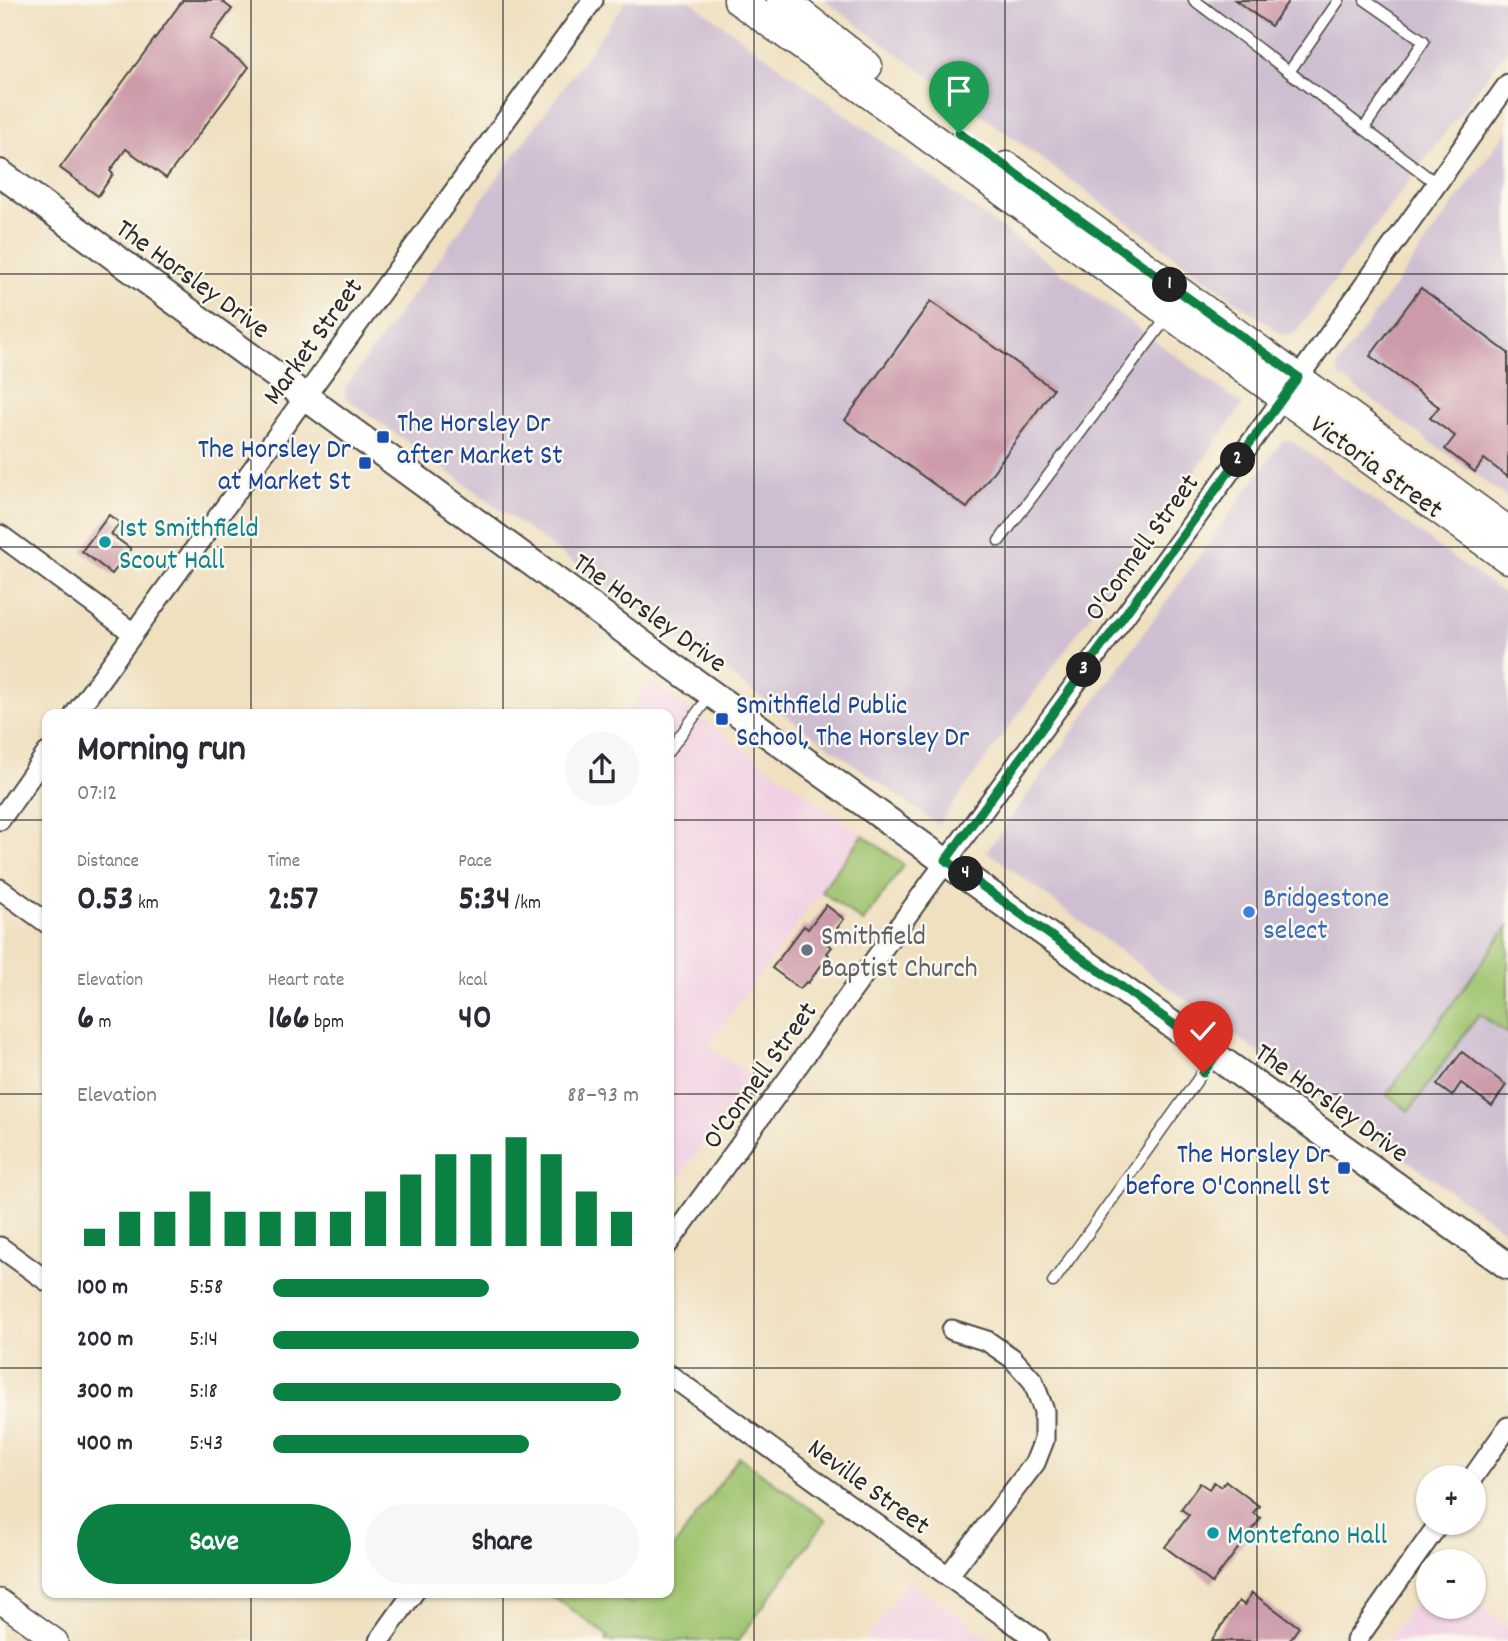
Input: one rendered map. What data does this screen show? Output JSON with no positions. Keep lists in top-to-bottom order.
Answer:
{
  "streets": {
    "main road": ["The Horsley Drive", "Victoria Street"],
    "street": ["Market Street", "O'Connell Street", "Neville Street"]
  },
  "crossings": [
    ["The Horsley Drive", "Market Street"],
    ["The Horsley Drive", "O'Connell Street"],
    ["Victoria Street", "O'Connell Street"]
  ],
  "places": {
    "transit": [
      "The Horsley Dr after Market St",
      "The Horsley Dr at Market St",
      "Smithfield Public School, The Horsley Dr",
      "The Horsley Dr before O'Connell St"
    ],
    "other": [
      "1st Smithfield Scout Hall",
      "Bridgestone select",
      "Smithfield Baptist Church",
      "Montefano Hall"
    ]
  },
  "page": {
    "pins": [
      "1",
      "2",
      "3",
      "4"
    ],
    "heading": ["Morning run", "07:12"],
    "stats": [
      ["Distance", "0.53 km"],
      ["Time", "2:57"],
      ["Pace", "5:34 /km"],
      ["Elevation", "6 m"],
      ["Heart rate", "166 bpm"],
      ["kcal", "40"]
    ],
    "chart": ["Elevation", "88–93 m"],
    "list": [
      {
        "name": "100 m",
        "note": "5:58"
      },
      {
        "name": "200 m",
        "note": "5:14"
      },
      {
        "name": "300 m",
        "note": "5:18"
      },
      {
        "name": "400 m",
        "note": "5:43"
      }
    ],
    "map_buttons": ["+", "−"],
    "buttons": ["Save", "Share"]
  }
}
